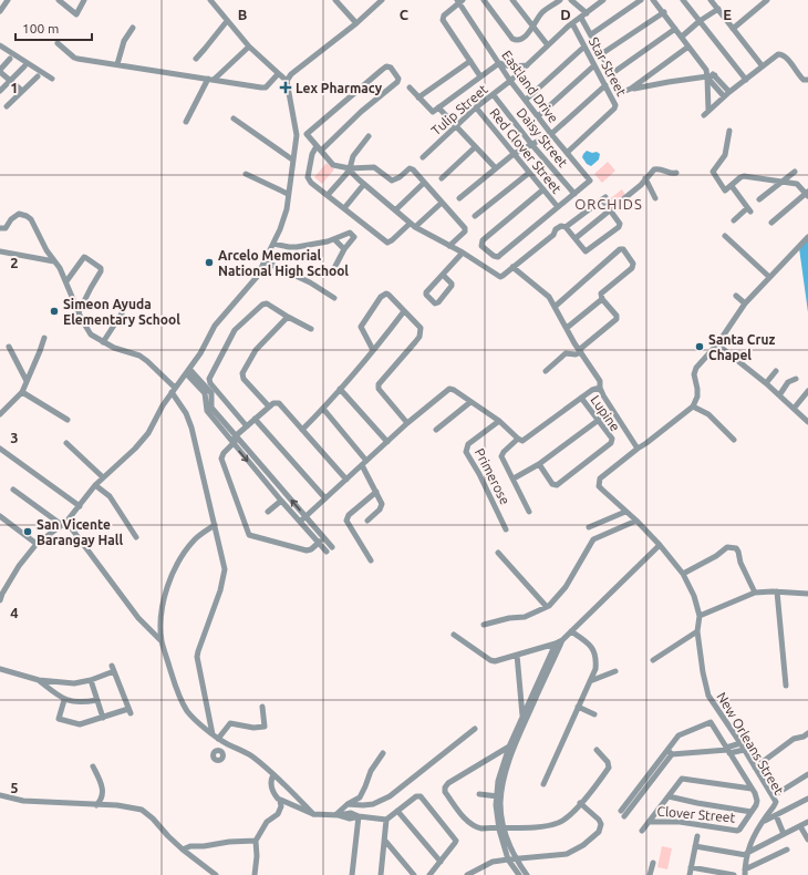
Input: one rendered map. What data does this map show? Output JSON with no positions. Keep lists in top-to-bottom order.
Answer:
{
  "streets": {
    "street": [
      "Star Street",
      "Eastland Drive",
      "Tulip Street",
      "Daisy Street",
      "Red Clover Street",
      "Lupine",
      "Primerose",
      "New Orleans Street",
      "Clover Street"
    ]
  },
  "crossings": [
    ["Star Street", "Eastland Drive"],
    ["Star Street", "Tulip Street"],
    ["Eastland Drive", "Tulip Street"],
    ["Eastland Drive", "Daisy Street"],
    ["Tulip Street", "Daisy Street"],
    ["Tulip Street", "Red Clover Street"]
  ],
  "districts": ["ORCHIDS"],
  "places": {
    "health": ["Lex Pharmacy"],
    "other": [
      "Arcelo Memorial National High School",
      "Simeon Ayuda Elementary School",
      "Santa Cruz Chapel",
      "San Vicente Barangay Hall"
    ]
  },
  "scale_bar": "100 m",
  "grid": {
    "columns": [
      "B",
      "C",
      "D",
      "E"
    ],
    "rows": [
      "1",
      "2",
      "3",
      "4",
      "5"
    ]
  }
}
